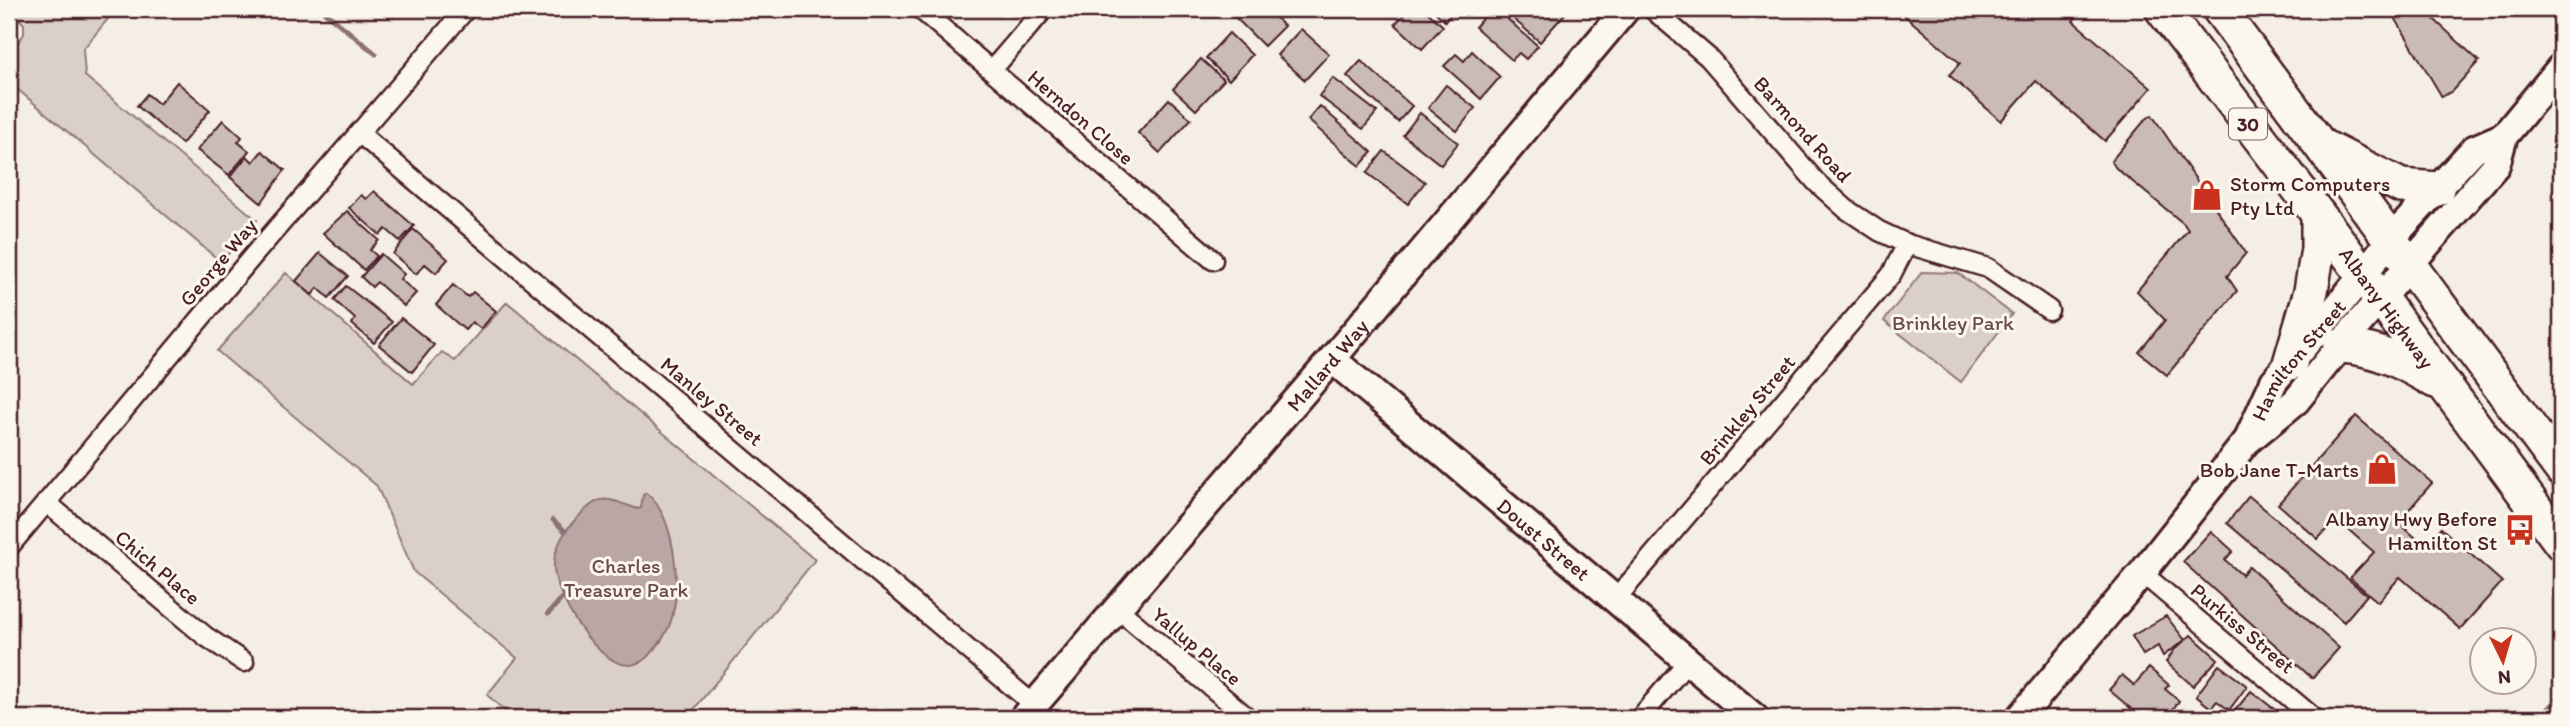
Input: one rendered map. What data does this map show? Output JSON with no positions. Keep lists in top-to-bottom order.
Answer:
{
  "streets": {
    "highway": ["30", "Albany Highway"],
    "street": [
      "Herndon Close",
      "Barmond Road",
      "George Way",
      "Hamilton Street",
      "Mallard Way",
      "Manley Street",
      "Brinkley Street",
      "Doust Street",
      "Chich Place",
      "Purkiss Street",
      "Yallup Place"
    ]
  },
  "crossings": [
    ["Barmond Road", "Brinkley Street"],
    ["George Way", "Manley Street"],
    ["George Way", "Chich Place"],
    ["Albany Highway", "Hamilton Street"],
    ["Hamilton Street", "Purkiss Street"],
    ["Mallard Way", "Manley Street"],
    ["Mallard Way", "Doust Street"],
    ["Mallard Way", "Yallup Place"],
    ["Brinkley Street", "Doust Street"]
  ],
  "parks": ["Brinkley Park", "Charles Treasure Park"],
  "places": {
    "shop": ["Storm Computers Pty Ltd", "Bob Jane T-Marts"],
    "bus stop": ["Albany Hwy Before Hamilton St"]
  },
  "north": "bottom"
}
